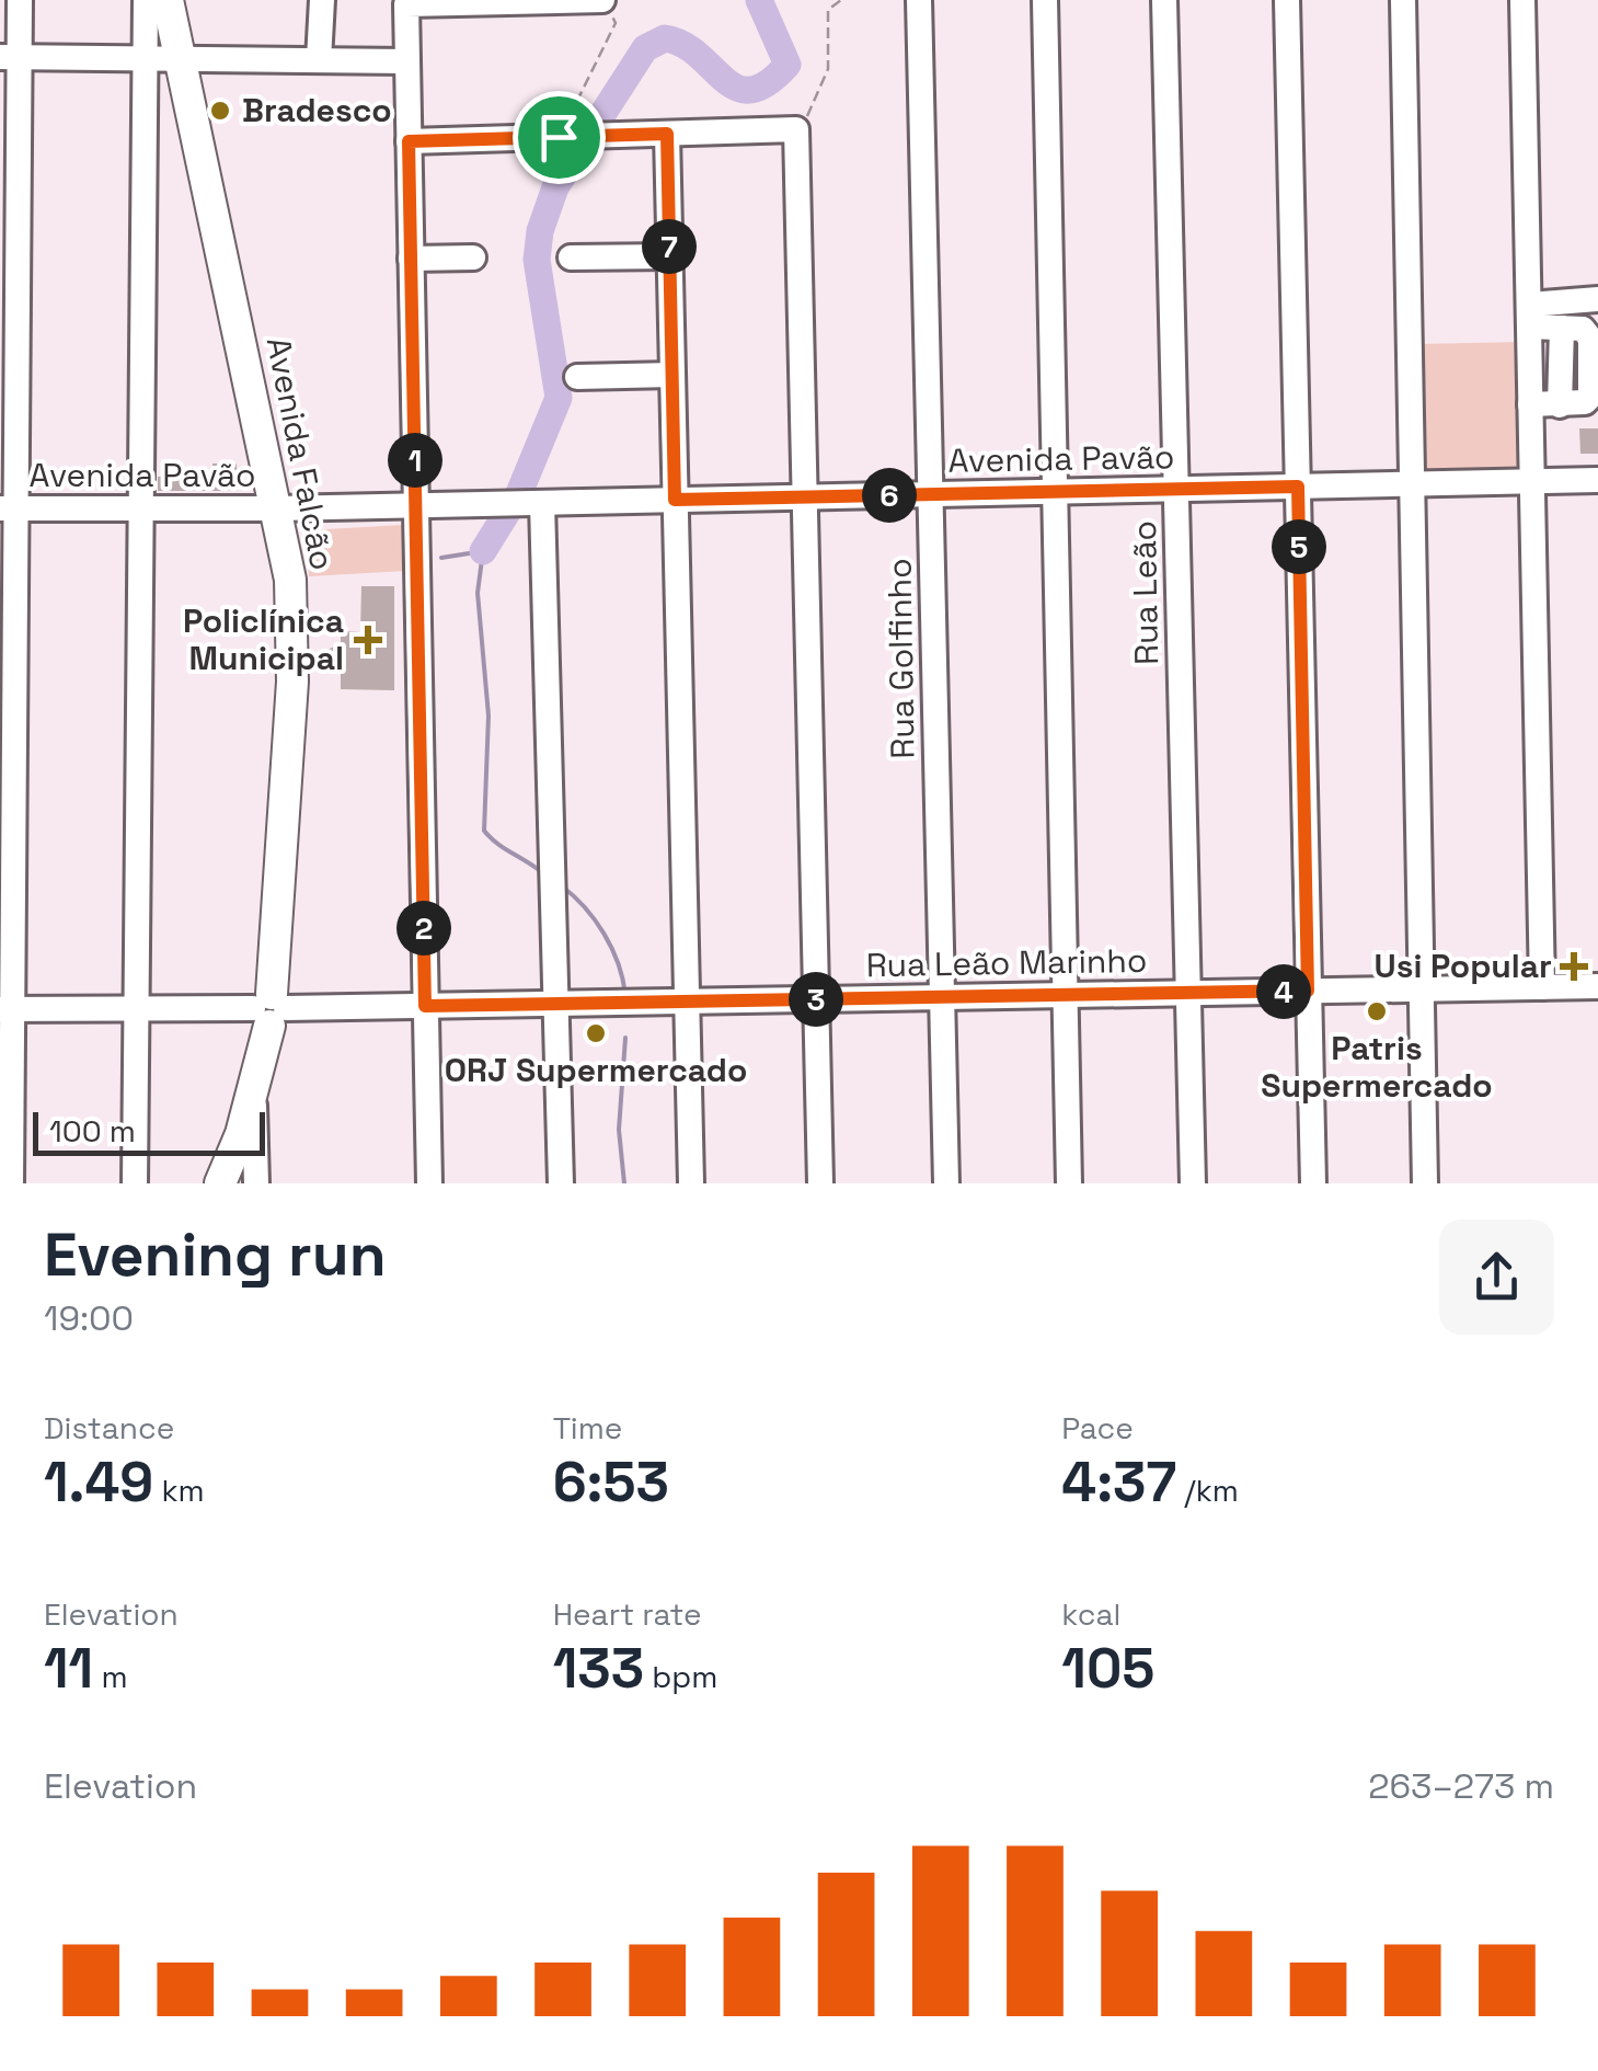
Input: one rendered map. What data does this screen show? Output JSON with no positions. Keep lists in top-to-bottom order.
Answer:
{
  "streets": {
    "main road": ["Avenida Falcão"],
    "street": [
      "Avenida Pavão",
      "Rua Leão",
      "Rua Golfinho",
      "Rua Leão Marinho"
    ]
  },
  "crossings": [
    ["Avenida Falcão", "Avenida Pavão"],
    ["Avenida Falcão", "Rua Leão Marinho"],
    ["Avenida Pavão", "Rua Leão"],
    ["Avenida Pavão", "Rua Golfinho"],
    ["Rua Leão", "Rua Leão Marinho"],
    ["Rua Golfinho", "Rua Leão Marinho"]
  ],
  "places": {
    "other": ["Bradesco", "Patris Supermercado", "ORJ Supermercado"],
    "health": ["Policlínica Municipal", "Usi Popular"]
  },
  "scale_bar": "100 m",
  "page": {
    "pins": [
      "7",
      "1",
      "6",
      "5",
      "2",
      "4",
      "3"
    ],
    "scale": "100 m",
    "heading": ["Evening run", "19:00"],
    "stats": [
      ["Distance", "1.49 km"],
      ["Time", "6:53"],
      ["Pace", "4:37 /km"],
      ["Elevation", "11 m"],
      ["Heart rate", "133 bpm"],
      ["kcal", "105"]
    ],
    "chart": ["Elevation", "263–273 m"]
  }
}
